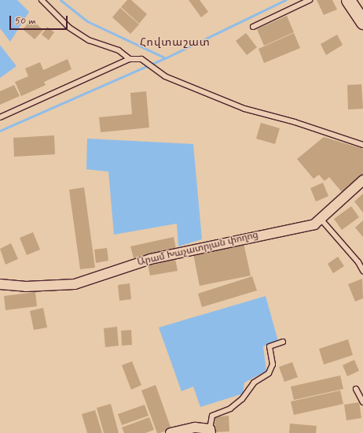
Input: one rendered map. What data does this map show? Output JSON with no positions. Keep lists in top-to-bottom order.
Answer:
{
  "streets": {
    "street": ["Արամ Խաչատրյան փողոց"]
  },
  "districts": ["Հովտաշատ"],
  "scale_bar": "50 m"
}
